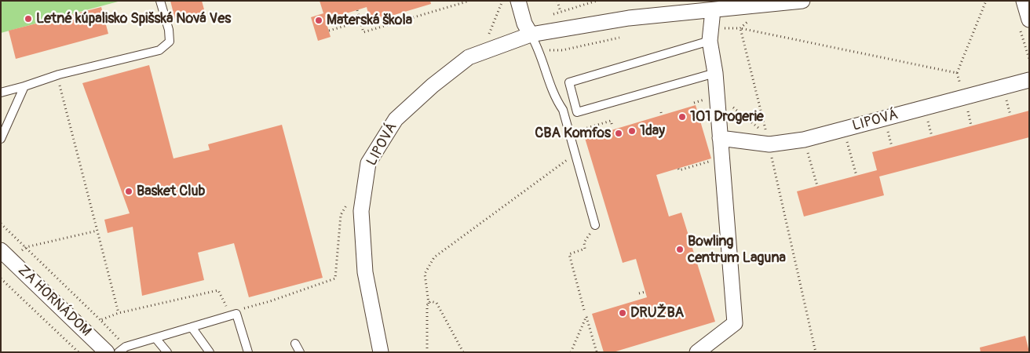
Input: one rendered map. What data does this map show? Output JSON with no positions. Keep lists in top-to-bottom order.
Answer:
{
  "streets": {
    "street": ["LIPOVÁ", "ZA HORNÁDOM"]
  },
  "places": [
    "Letné kúpalisko Spišská Nová Ves",
    "Materská škola",
    "101 Drogerie",
    "1day",
    "CBA Komfos",
    "Basket Club",
    "Bowling centrum Laguna",
    "DRUŽBA"
  ]
}
